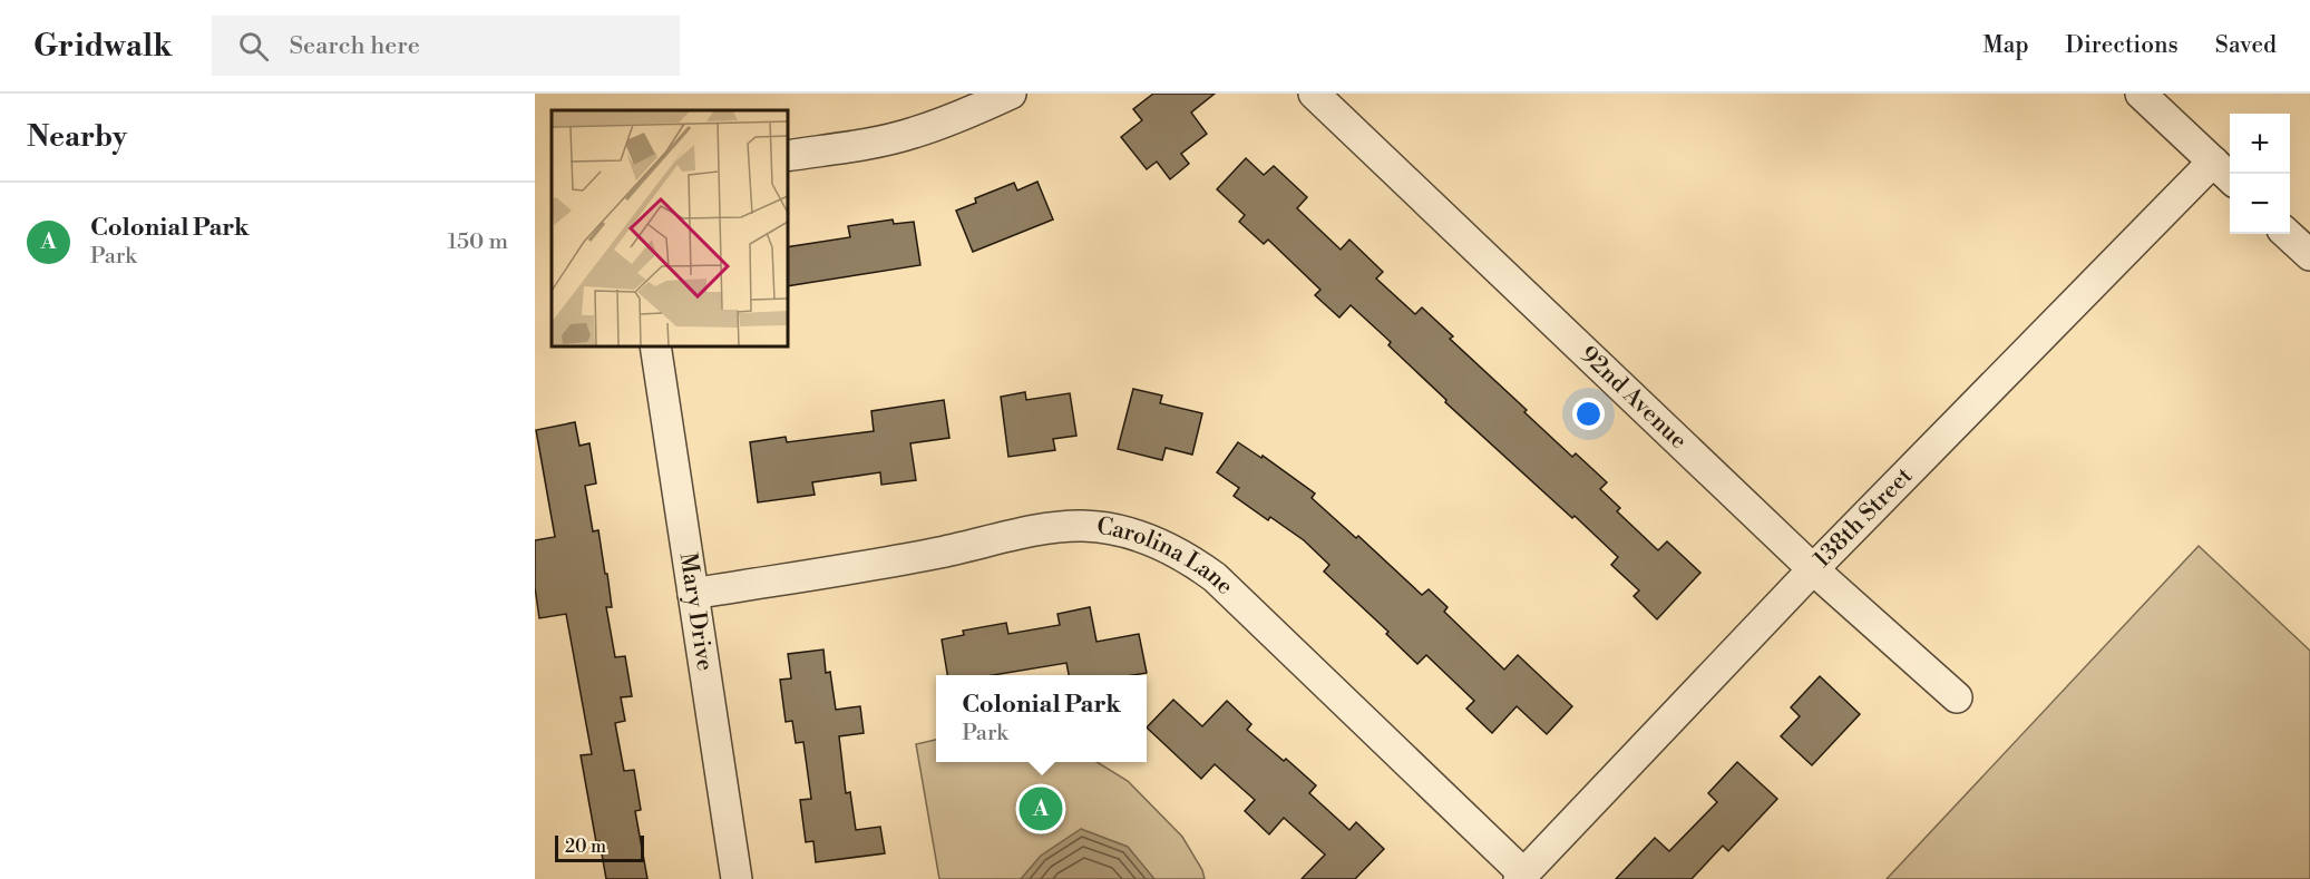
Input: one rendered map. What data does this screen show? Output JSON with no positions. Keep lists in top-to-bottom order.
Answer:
{
  "streets": {
    "street": [
      "92nd Avenue",
      "138th Street",
      "Carolina Lane",
      "Mary Drive"
    ]
  },
  "crossings": [
    ["92nd Avenue", "138th Street"],
    ["138th Street", "Carolina Lane"],
    ["Carolina Lane", "Mary Drive"]
  ],
  "scale_bar": "20 m",
  "page": {
    "header": "Gridwalk",
    "search": "Search here",
    "nav": ["Map", "Directions", "Saved"],
    "heading": "Nearby",
    "map_buttons": ["+", "−"],
    "list": [
      {
        "mark": "A",
        "name": "Colonial Park",
        "note": "Park",
        "value": "150 m"
      }
    ],
    "popup": ["Colonial Park", "Park"],
    "pins": "A",
    "scale": "20 m"
  }
}
